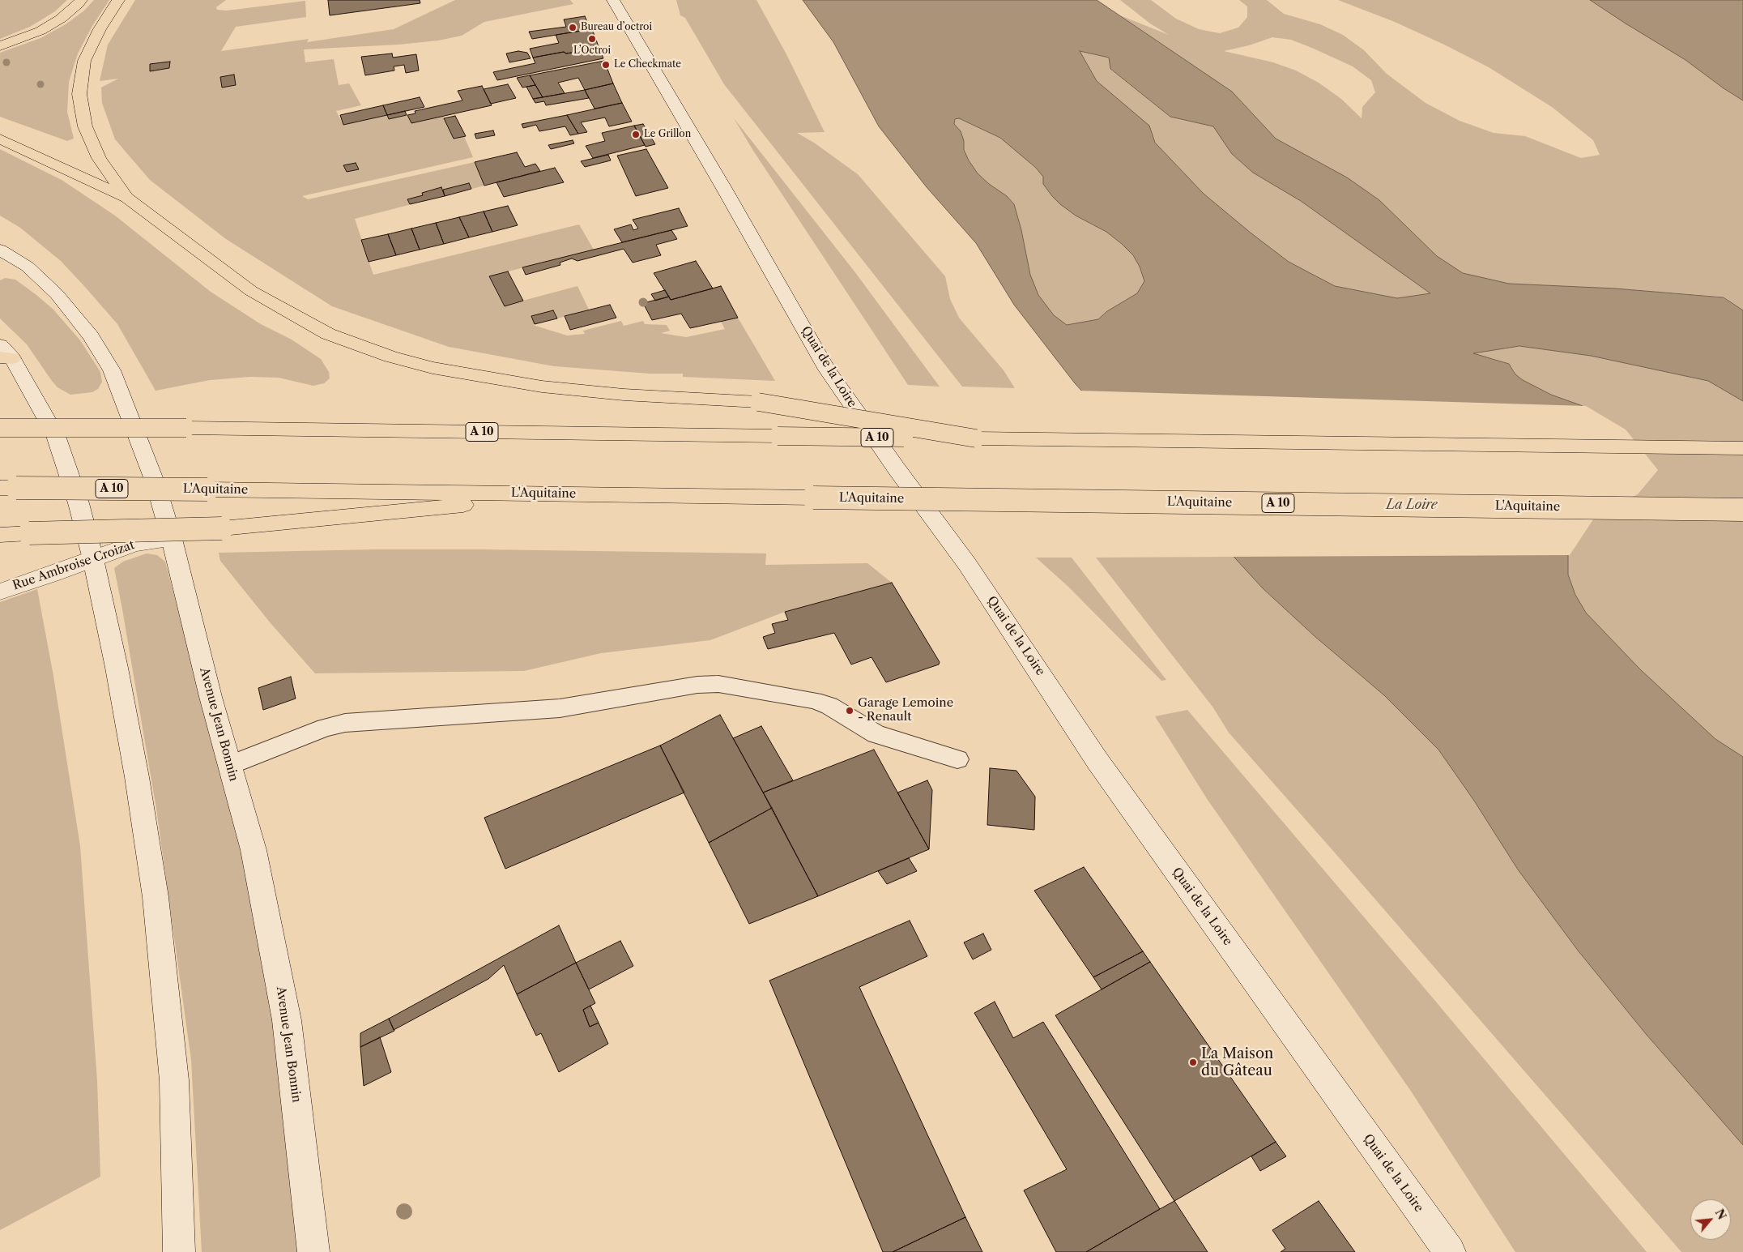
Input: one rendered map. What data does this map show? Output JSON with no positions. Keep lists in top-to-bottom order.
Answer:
{
  "streets": {
    "main road": ["A 10", "L'Aquitaine"],
    "street": ["Quai de la Loire", "Rue Ambroise Croizat", "Avenue Jean Bonnin"]
  },
  "crossings": [
    ["Rue Ambroise Croizat", "Avenue Jean Bonnin"]
  ],
  "water": ["La Loire"],
  "places": [
    "Bureau d’octroi",
    "L’Octroi",
    "Le Checkmate",
    "Le Grillon",
    "Garage Lemoine - Renault",
    "La Maison du Gâteau"
  ],
  "north": "top right"
}
